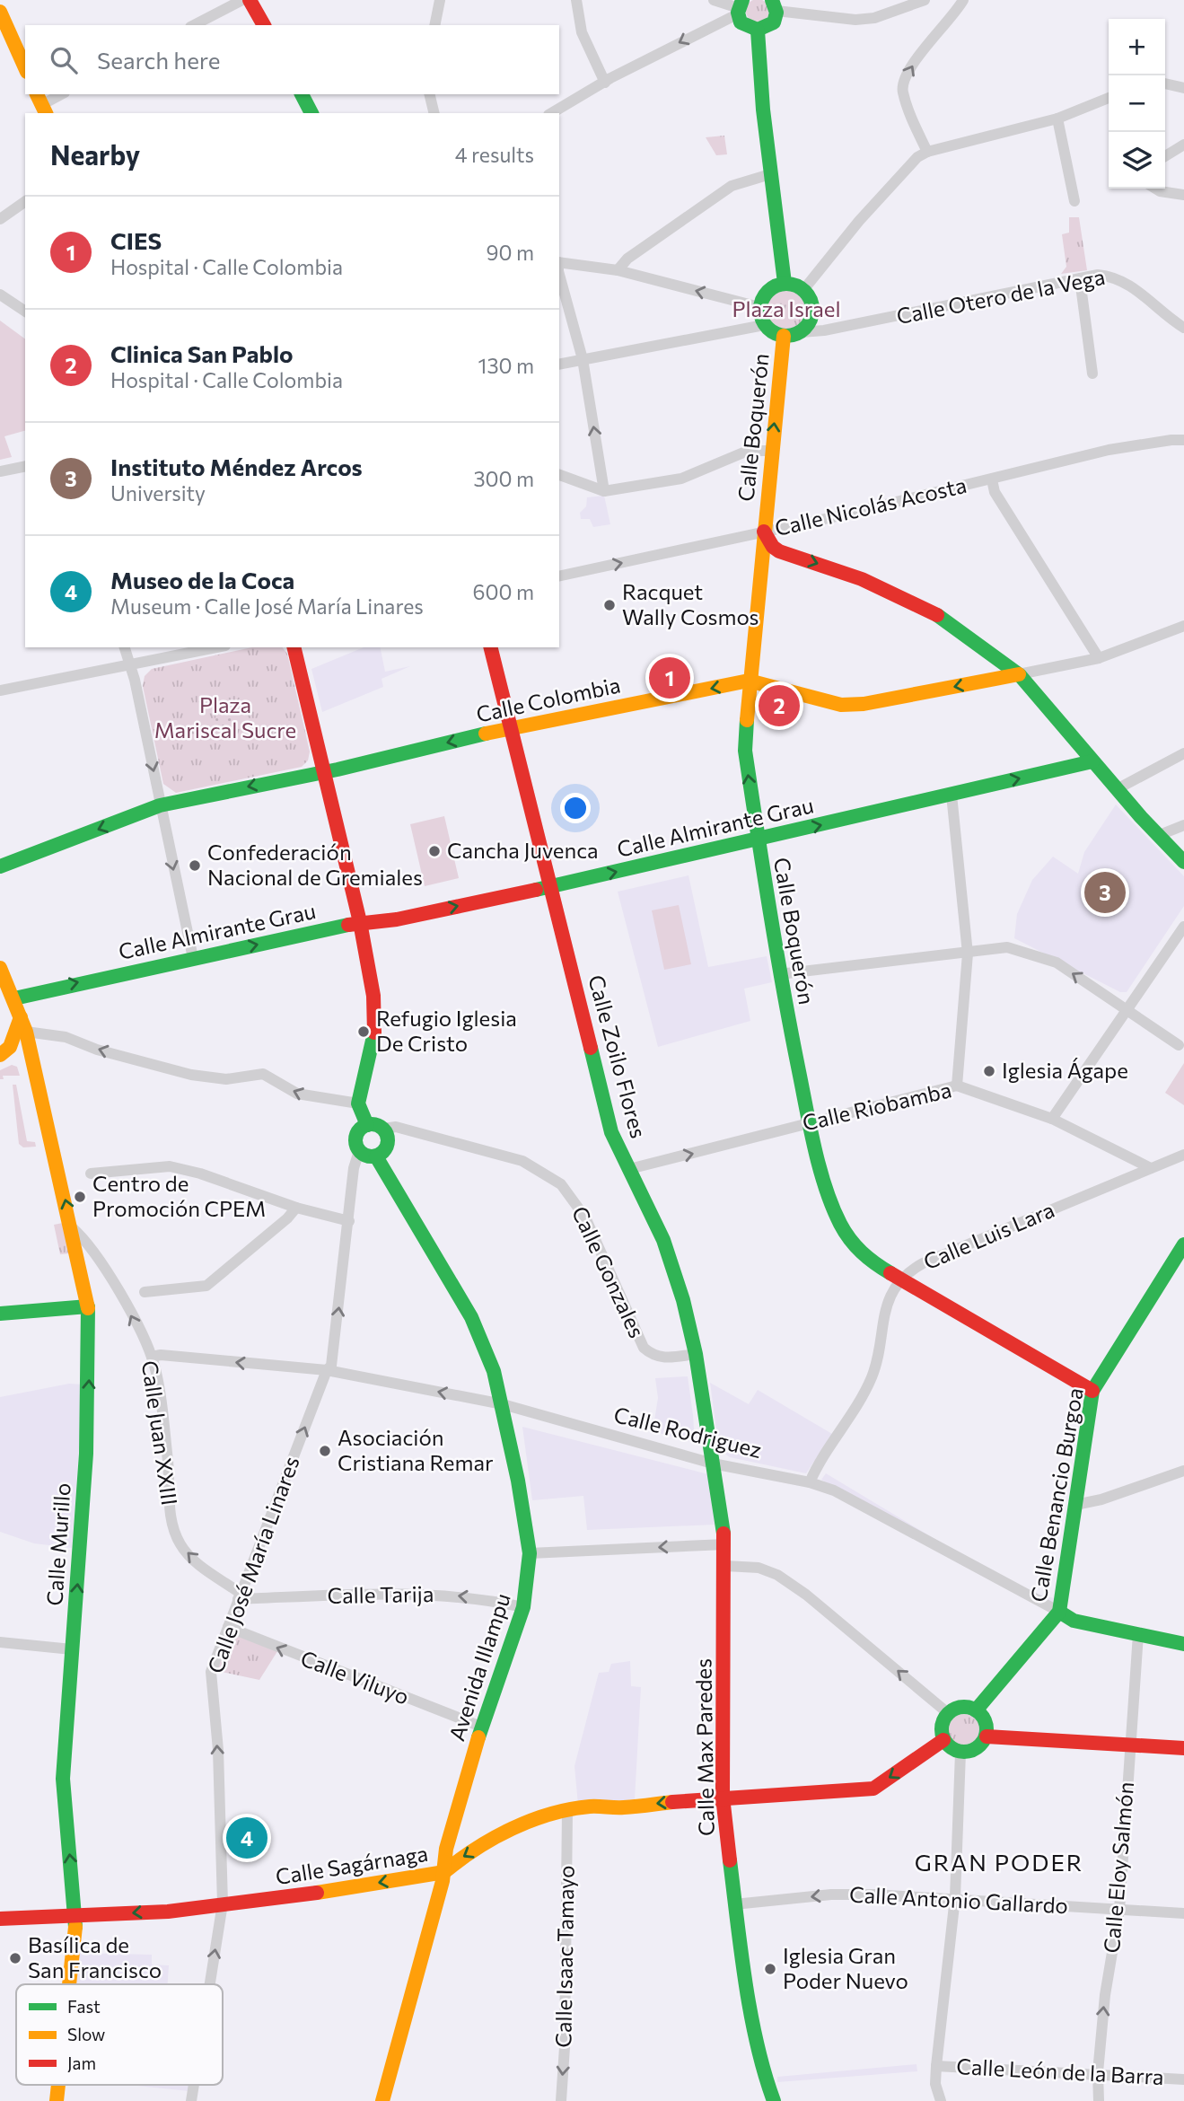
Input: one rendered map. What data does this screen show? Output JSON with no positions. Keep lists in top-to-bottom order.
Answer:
{
  "streets": {
    "main road": [
      "Calle Boquerón",
      "Calle Colombia",
      "Calle Almirante Grau",
      "Calle Zoilo Flores",
      "Calle Rodriguez",
      "Calle Benancio Burgoa",
      "Calle Murillo",
      "Avenida Illampu",
      "Calle Max Paredes",
      "Calle Sagárnaga"
    ],
    "street": [
      "Calle Otero de la Vega",
      "Calle Nicolás Acosta",
      "Calle Riobamba",
      "Calle Luis Lara",
      "Calle Gonzales",
      "Calle Juan XXIII",
      "Calle José María Linares",
      "Calle Tarija",
      "Calle Viluyo",
      "Calle Eloy Salmón",
      "Calle Antonio Gallardo",
      "Calle Isaac Tamayo",
      "Calle León de la Barra"
    ]
  },
  "crossings": [
    ["Calle Otero de la Vega", "Calle Boquerón"],
    ["Calle Boquerón", "Calle Nicolás Acosta"],
    ["Calle Boquerón", "Calle Colombia"],
    ["Calle Boquerón", "Calle Almirante Grau"],
    ["Calle Boquerón", "Calle Riobamba"],
    ["Calle Boquerón", "Calle Luis Lara"],
    ["Calle Boquerón", "Calle Benancio Burgoa"],
    ["Calle Colombia", "Calle Zoilo Flores"],
    ["Calle Almirante Grau", "Calle Zoilo Flores"],
    ["Calle Almirante Grau", "Calle Murillo"],
    ["Calle Zoilo Flores", "Calle Riobamba"],
    ["Calle Zoilo Flores", "Calle Gonzales"],
    ["Calle Zoilo Flores", "Calle Rodriguez"],
    ["Calle Zoilo Flores", "Calle Max Paredes"],
    ["Calle Riobamba", "Calle Luis Lara"],
    ["Calle Luis Lara", "Calle Rodriguez"],
    ["Calle Gonzales", "Calle José María Linares"],
    ["Calle Gonzales", "Avenida Illampu"],
    ["Calle Juan XXIII", "Calle Rodriguez"],
    ["Calle Juan XXIII", "Calle Murillo"],
    ["Calle Juan XXIII", "Calle José María Linares"],
    ["Calle Juan XXIII", "Calle Tarija"],
    ["Calle Rodriguez", "Calle Benancio Burgoa"],
    ["Calle Rodriguez", "Calle José María Linares"],
    ["Calle Rodriguez", "Avenida Illampu"],
    ["Calle Rodriguez", "Calle Max Paredes"],
    ["Calle Rodriguez", "Calle Eloy Salmón"],
    ["Calle Benancio Burgoa", "Calle Sagárnaga"],
    ["Calle Murillo", "Calle Sagárnaga"],
    ["Calle José María Linares", "Calle Tarija"],
    ["Calle José María Linares", "Avenida Illampu"],
    ["Calle José María Linares", "Calle Viluyo"],
    ["Calle José María Linares", "Calle Sagárnaga"],
    ["Calle Tarija", "Avenida Illampu"],
    ["Avenida Illampu", "Calle Viluyo"],
    ["Avenida Illampu", "Calle Sagárnaga"],
    ["Calle Max Paredes", "Calle Sagárnaga"],
    ["Calle Max Paredes", "Calle Antonio Gallardo"],
    ["Calle Sagárnaga", "Calle Isaac Tamayo"],
    ["Calle Eloy Salmón", "Calle Antonio Gallardo"],
    ["Calle Eloy Salmón", "Calle León de la Barra"]
  ],
  "one_way": [
    "Calle Colombia",
    "Calle Almirante Grau",
    "Calle Juan XXIII",
    "Calle Murillo",
    "Calle José María Linares",
    "Calle Tarija",
    "Calle Viluyo",
    "Calle Sagárnaga",
    "Calle Antonio Gallardo",
    "Calle Isaac Tamayo"
  ],
  "districts": ["GRAN PODER"],
  "parks": ["Plaza Israel", "Plaza Mariscal Sucre"],
  "places": [
    "Racquet Wally Cosmos",
    "Cancha Juvenca",
    "Confederación Nacional de Gremiales",
    "Refugio Iglesia De Cristo",
    "Iglesia Ágape",
    "Centro de Promoción CPEM",
    "Asociación Cristiana Remar",
    "Basílica de San Francisco",
    "Iglesia Gran Poder Nuevo"
  ],
  "legend": ["Fast", "Slow", "Jam"],
  "page": {
    "map_buttons": ["+", "−"],
    "search": "Search here",
    "heading": ["Nearby", "4 results"],
    "list": [
      {
        "mark": "1",
        "name": "CIES",
        "note": "Hospital · Calle Colombia",
        "value": "90 m"
      },
      {
        "mark": "2",
        "name": "Clinica San Pablo",
        "note": "Hospital · Calle Colombia",
        "value": "130 m"
      },
      {
        "mark": "3",
        "name": "Instituto Méndez Arcos",
        "note": "University",
        "value": "300 m"
      },
      {
        "mark": "4",
        "name": "Museo de la Coca",
        "note": "Museum · Calle José María Linares",
        "value": "600 m"
      }
    ],
    "pins": [
      "1",
      "2",
      "3",
      "4"
    ]
  }
}
